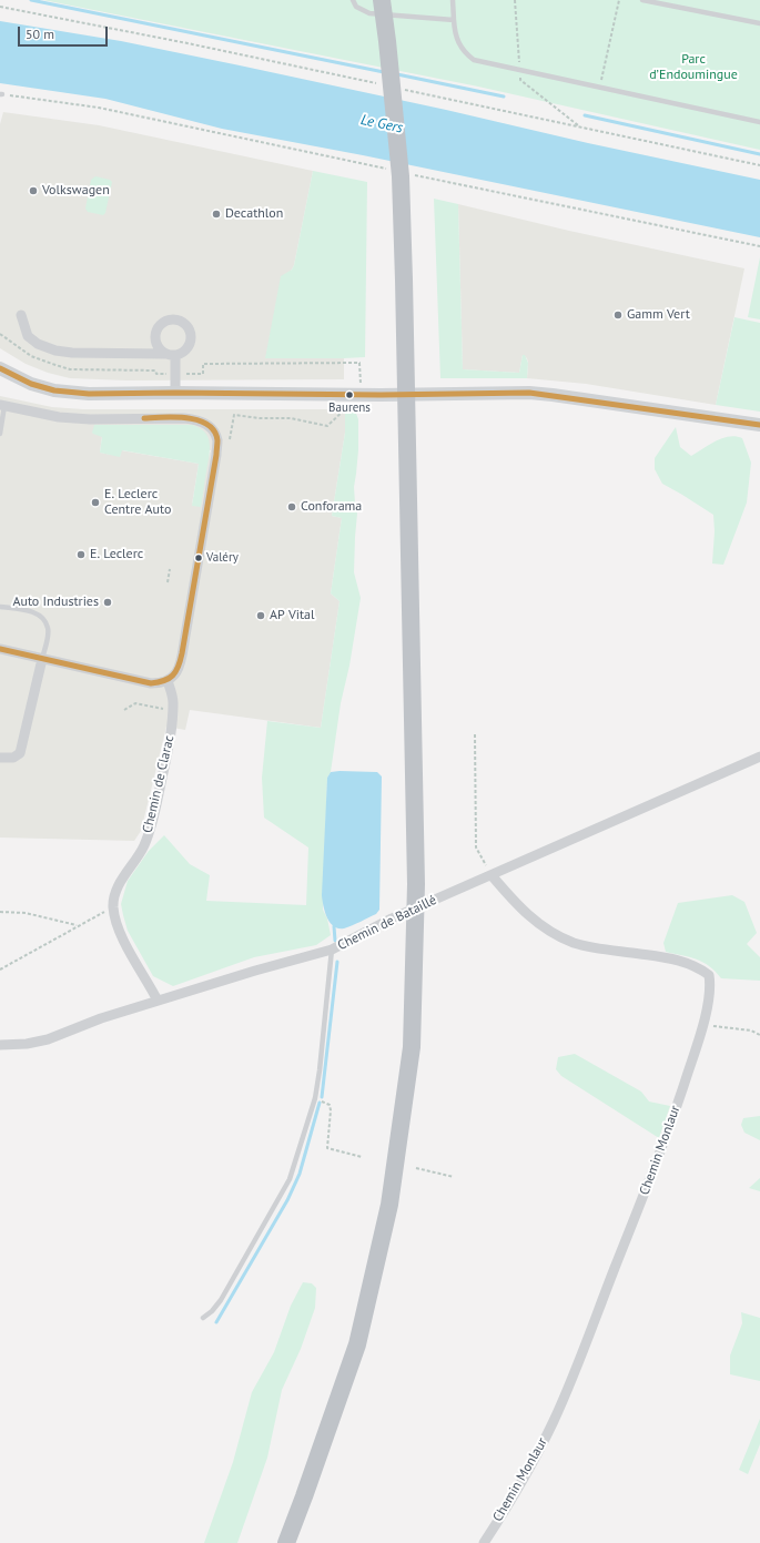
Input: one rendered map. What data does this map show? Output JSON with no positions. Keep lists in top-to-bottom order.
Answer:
{
  "streets": {
    "street": ["Chemin de Clarac", "Chemin de Bataillé", "Chemin Monlaur"]
  },
  "crossings": [
    ["Chemin de Clarac", "Chemin de Bataillé"],
    ["Chemin de Bataillé", "Chemin Monlaur"]
  ],
  "water": ["Le Gers"],
  "parks": ["Parc d’Endoumingue"],
  "places": [
    "Volkswagen",
    "Decathlon",
    "Gamm Vert",
    "Baurens",
    "E. Leclerc Centre Auto",
    "Conforama",
    "E. Leclerc",
    "Valéry",
    "Auto Industries",
    "AP Vital"
  ],
  "scale_bar": "50 m"
}
